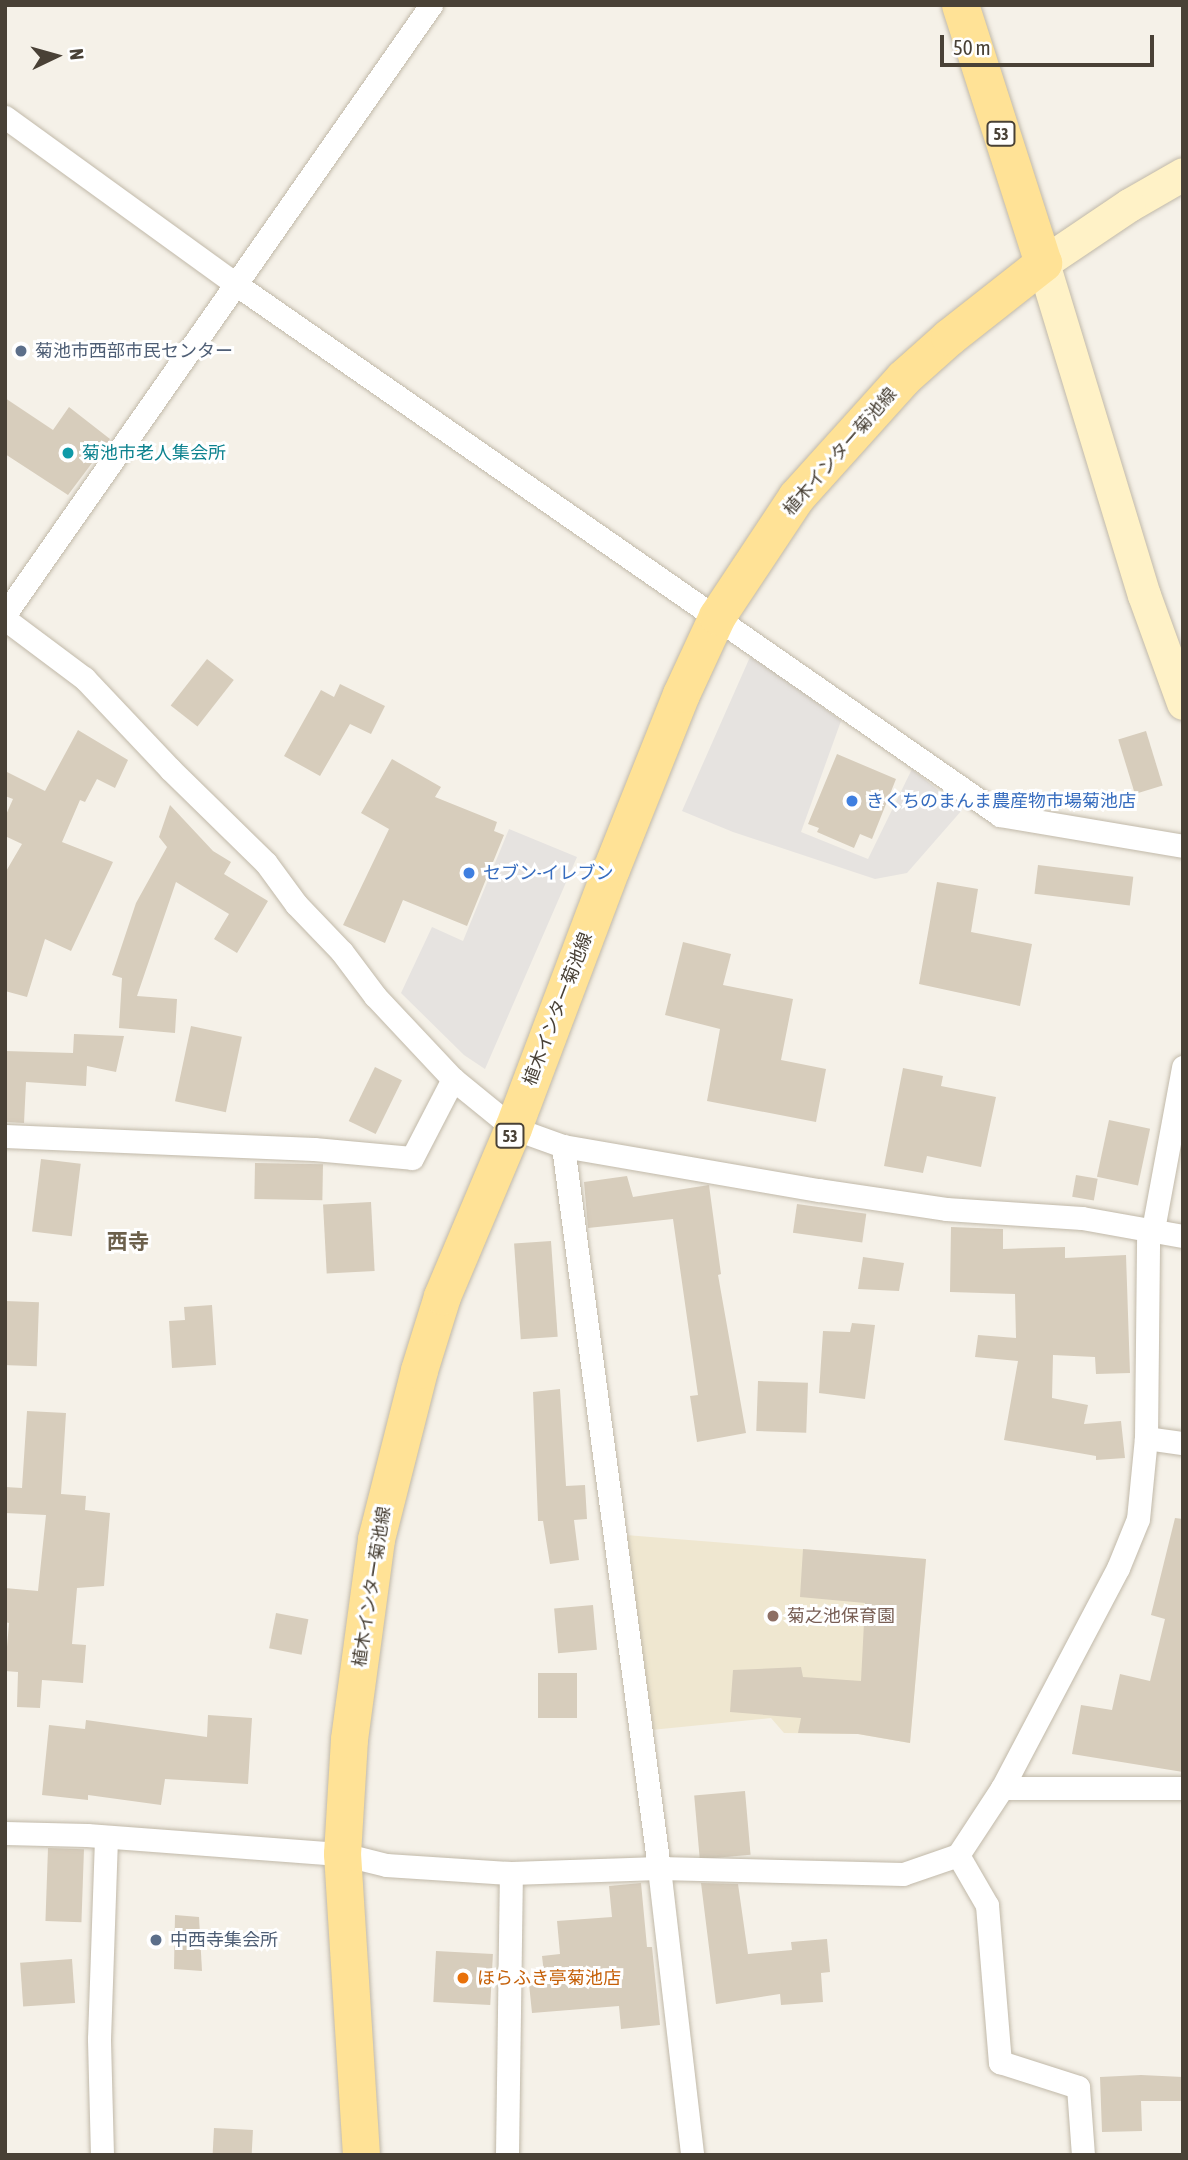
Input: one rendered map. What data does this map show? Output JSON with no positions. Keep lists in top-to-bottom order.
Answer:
{
  "streets": {
    "main road": ["53", "植木インター菊池線"]
  },
  "crossings": [
    ["53", "植木インター菊池線"]
  ],
  "districts": ["西寺"],
  "places": [
    "菊池市西部市民センター",
    "菊池市老人集会所",
    "きくちのまんま農産物市場菊池店",
    "セブン-イレブン",
    "菊之池保育園",
    "中西寺集会所",
    "ほらふき亭菊池店"
  ],
  "scale_bar": "50 m",
  "north": "right"
}
